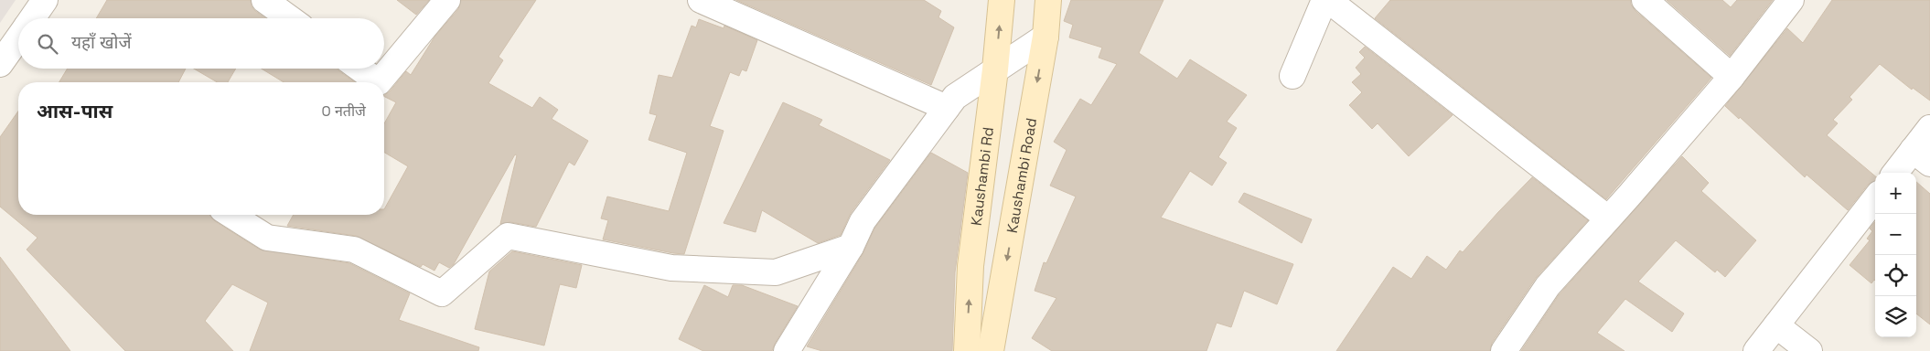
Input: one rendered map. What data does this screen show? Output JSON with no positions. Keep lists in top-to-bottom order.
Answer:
{
  "streets": {
    "main road": ["Kaushambi Rd", "Kaushambi Road"]
  },
  "one_way": ["Kaushambi Rd", "Kaushambi Road"],
  "page": {
    "search": "यहाँ खोजें",
    "heading": ["आस-पास", "0 नतीजे"],
    "map_buttons": ["+", "−"]
  }
}
